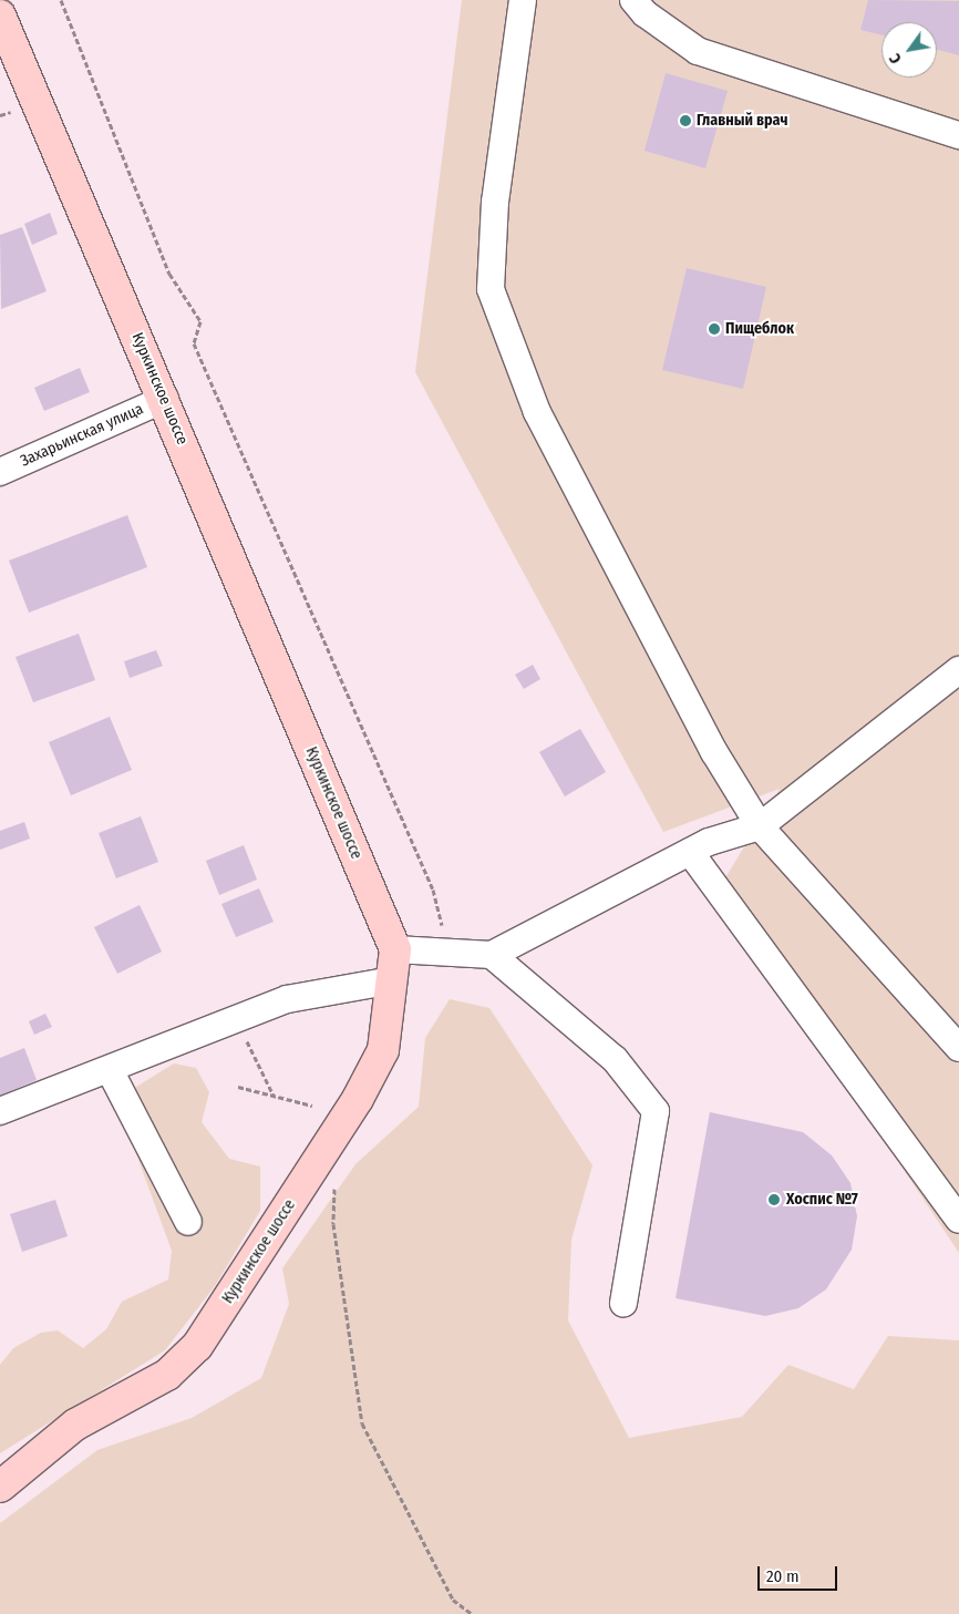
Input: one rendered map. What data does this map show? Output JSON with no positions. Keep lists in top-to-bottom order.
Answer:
{
  "streets": {
    "main road": ["Куркинское шоссе"],
    "street": ["Захарьинская улица"]
  },
  "crossings": [
    ["Куркинское шоссе", "Захарьинская улица"]
  ],
  "places": ["Главный врач", "Пищеблок", "Хоспис №7"],
  "scale_bar": "20 m",
  "north": "bottom left"
}
